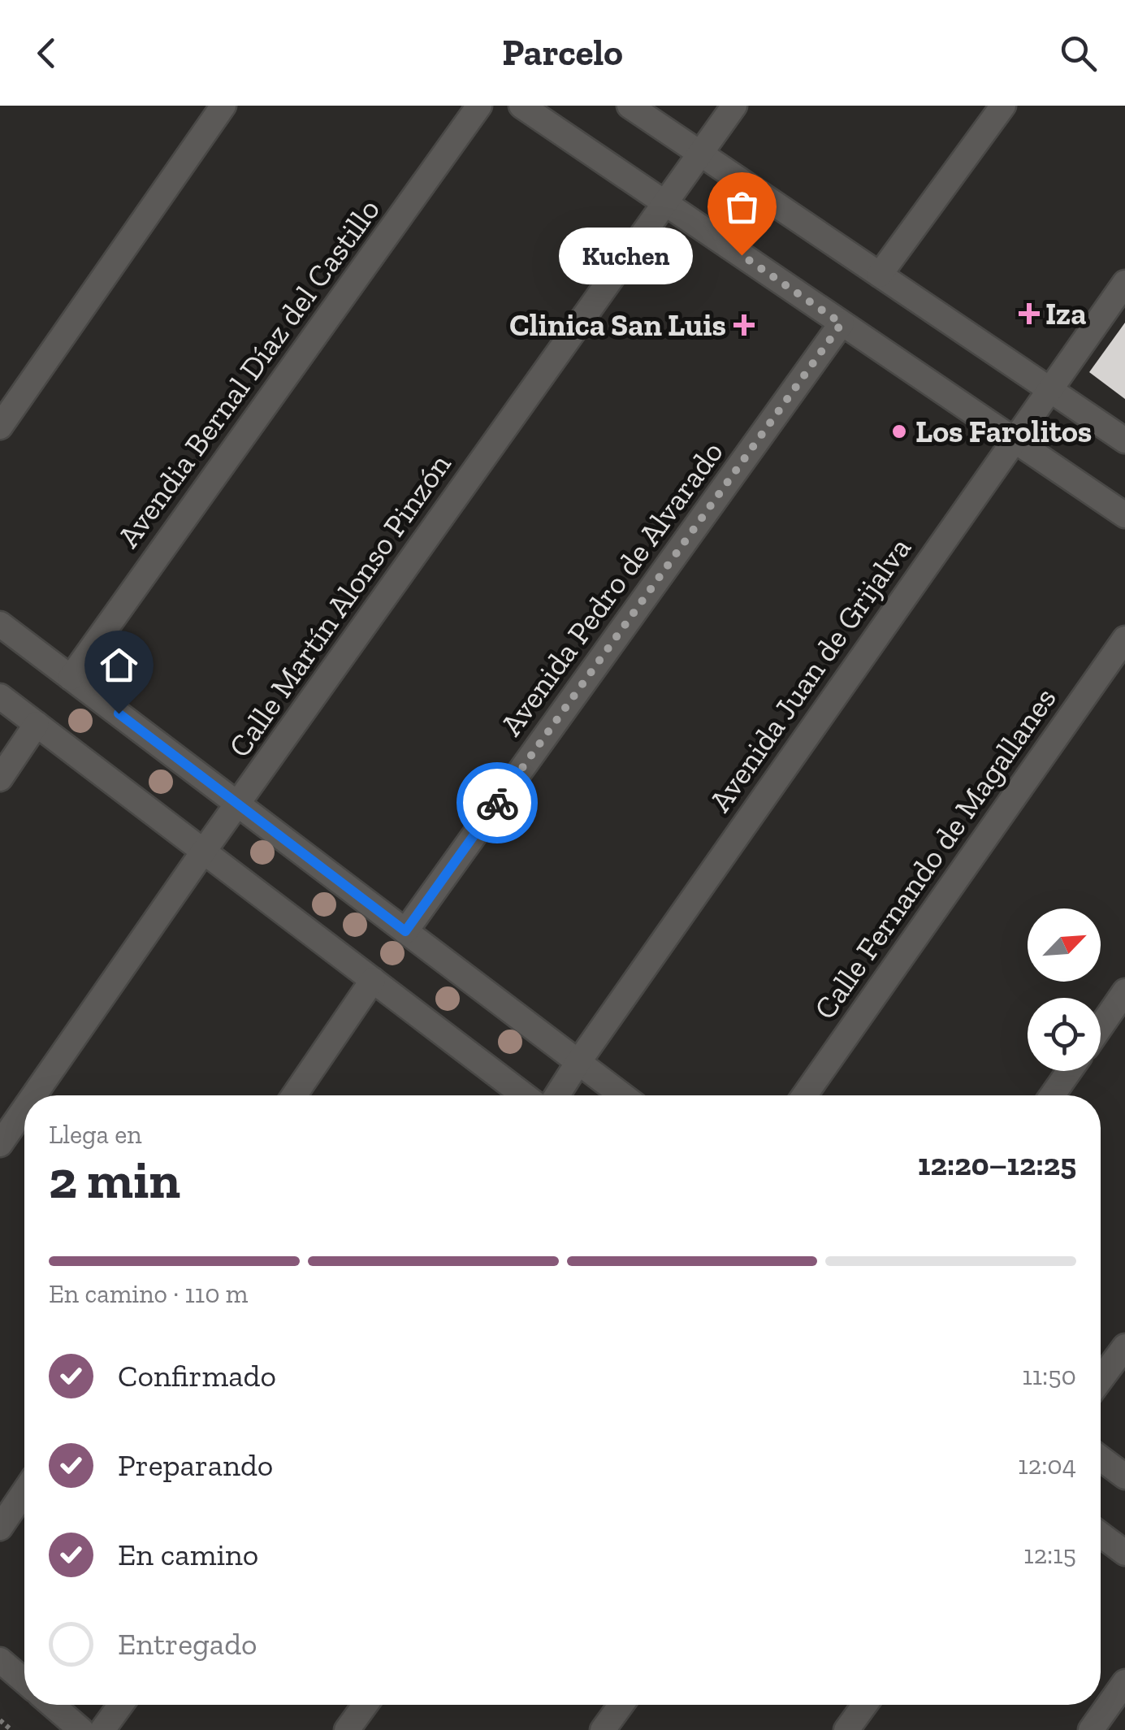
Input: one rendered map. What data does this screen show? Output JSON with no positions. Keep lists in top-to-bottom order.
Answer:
{
  "streets": {
    "street": [
      "Avendia Bernal Díaz del Castillo",
      "Avenida Pedro de Alvarado",
      "Calle Martín Alonso Pinzón",
      "Avenida Juan de Grijalva",
      "Calle Fernando de Magallanes"
    ]
  },
  "places": {
    "other": ["Kuchen", "Los Farolitos"],
    "health": ["Iza", "Clinica San Luis"]
  },
  "north": "top right",
  "page": {
    "header": "Parcelo",
    "bubble": "Kuchen",
    "heading": ["2 min", "Llega en", "12:20–12:25"],
    "bar": "En camino · 110 m",
    "list": [
      ["Confirmado", "11:50"],
      ["Preparando", "12:04"],
      ["En camino", "12:15"],
      "Entregado"
    ]
  }
}
